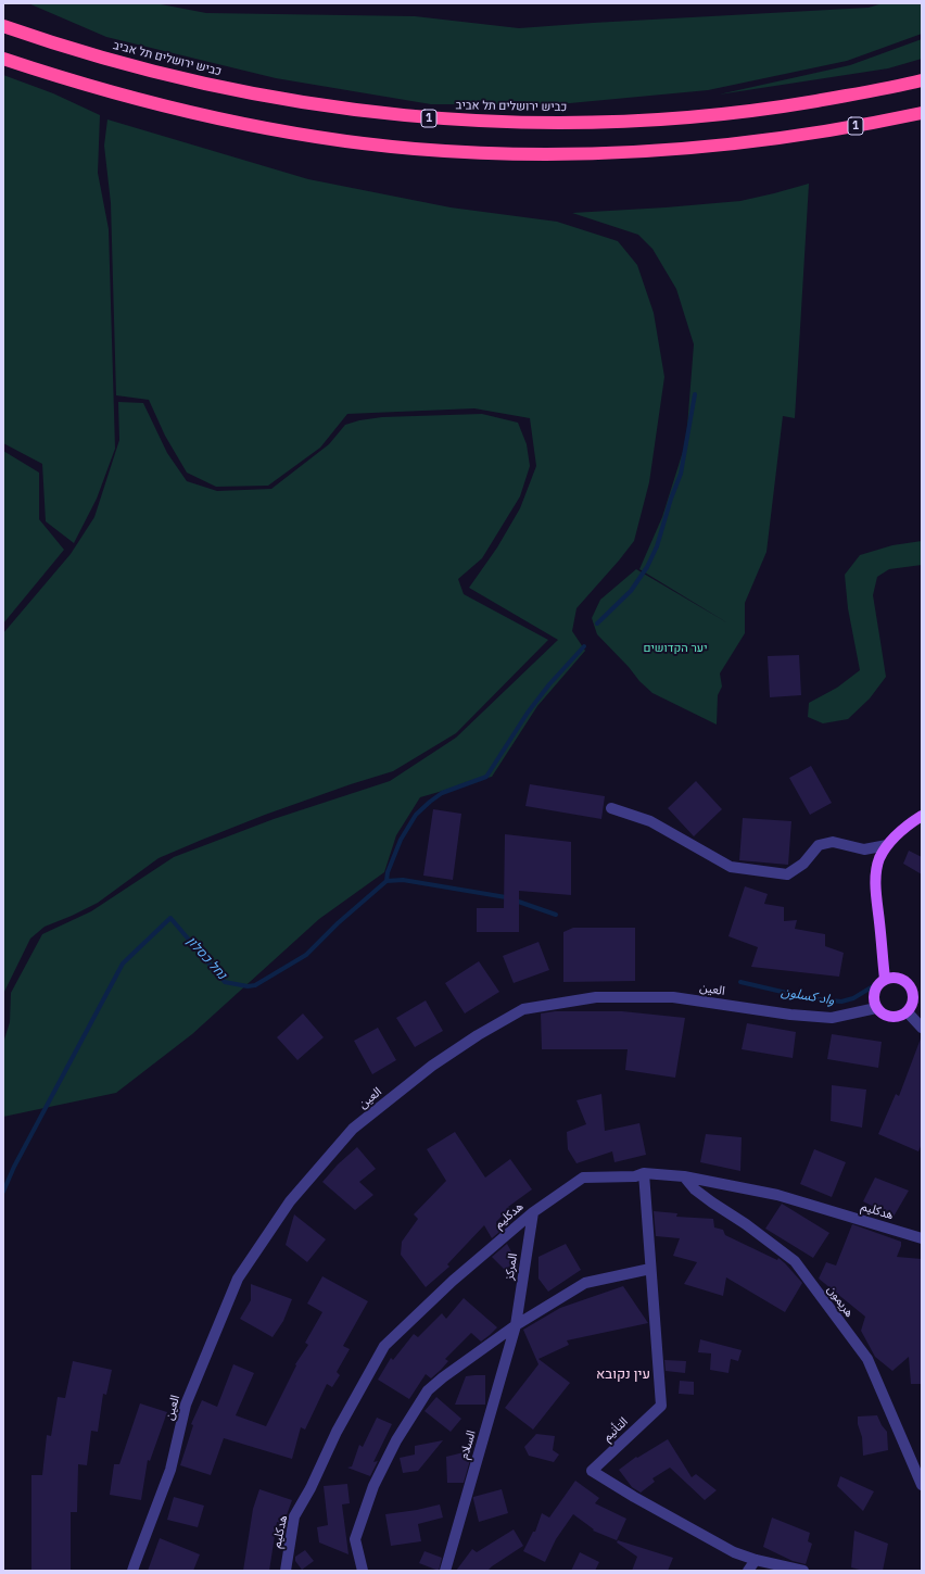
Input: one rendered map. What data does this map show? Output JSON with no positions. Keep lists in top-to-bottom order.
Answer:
{
  "streets": {
    "highway": ["כביש ירושלים תל אביב", "1"],
    "street": [
      "العين",
      "هدكليم",
      "المركز",
      "هريمون",
      "التأنيم",
      "السلام"
    ]
  },
  "crossings": [
    ["هدكليم", "المركز"],
    ["هدكليم", "هريمون"],
    ["هدكليم", "التأنيم"],
    ["المركز", "السلام"]
  ],
  "districts": ["עין נקובא"],
  "water": ["נחל כסלון", "واد كسلون"],
  "parks": ["יער הקדושים"]
}
